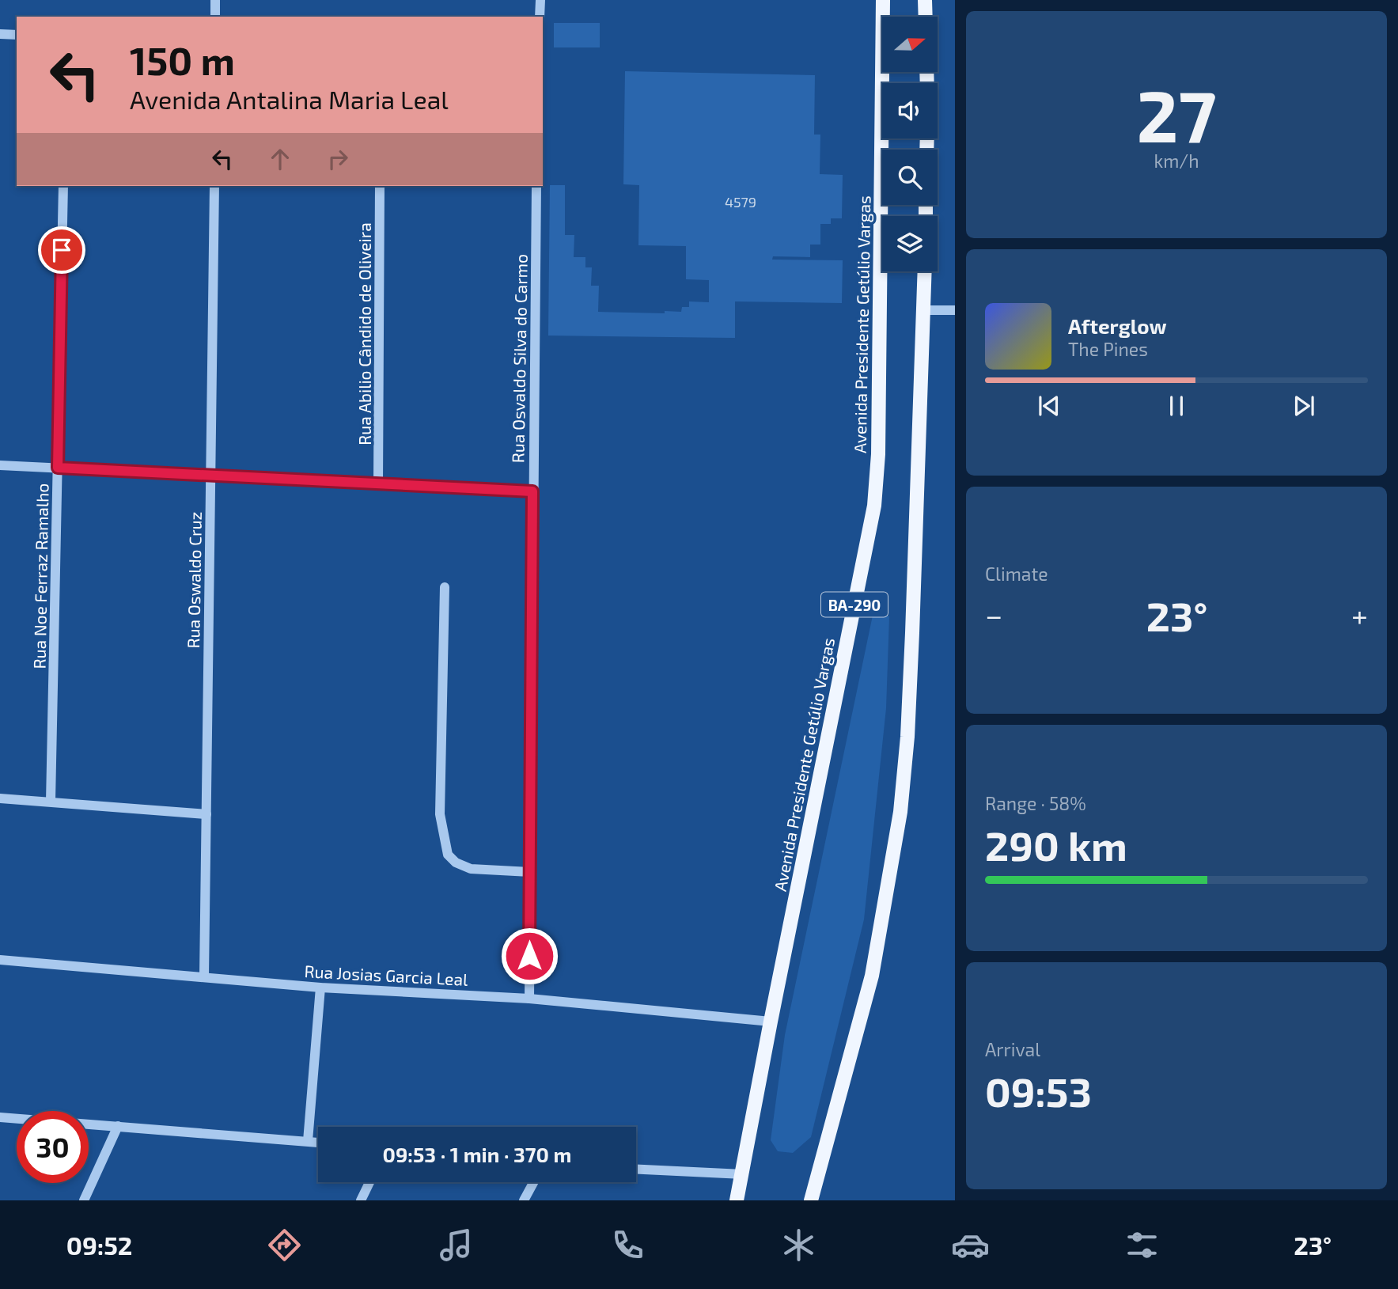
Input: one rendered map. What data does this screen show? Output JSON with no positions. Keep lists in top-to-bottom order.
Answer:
{
  "streets": {
    "main road": ["Avenida Presidente Getúlio Vargas", "BA-290"],
    "street": [
      "Rua Abilio Cândido de Oliveira",
      "Rua Osvaldo Silva do Carmo",
      "Rua Noe Ferraz Ramalho",
      "Rua Oswaldo Cruz",
      "Rua Josias Garcia Leal"
    ]
  },
  "crossings": [
    ["Avenida Presidente Getúlio Vargas", "Rua Josias Garcia Leal"],
    ["Rua Osvaldo Silva do Carmo", "Rua Josias Garcia Leal"],
    ["Rua Oswaldo Cruz", "Rua Josias Garcia Leal"]
  ],
  "house_numbers": ["4579"],
  "north": "right",
  "page": {
    "tile": [
      ["27", "km/h"],
      "Climate",
      ["Range · 58%", "290 km"],
      ["Arrival", "09:53"]
    ],
    "turn": ["150 m", "Avenida Antalina Maria Leal"],
    "song": ["Afterglow", "The Pines"],
    "heat": ["−", "23°", "+"],
    "limit": "30",
    "trip": "09:53 · 1 min · 370 m",
    "tabs": ["09:52", "23°"]
  }
}
